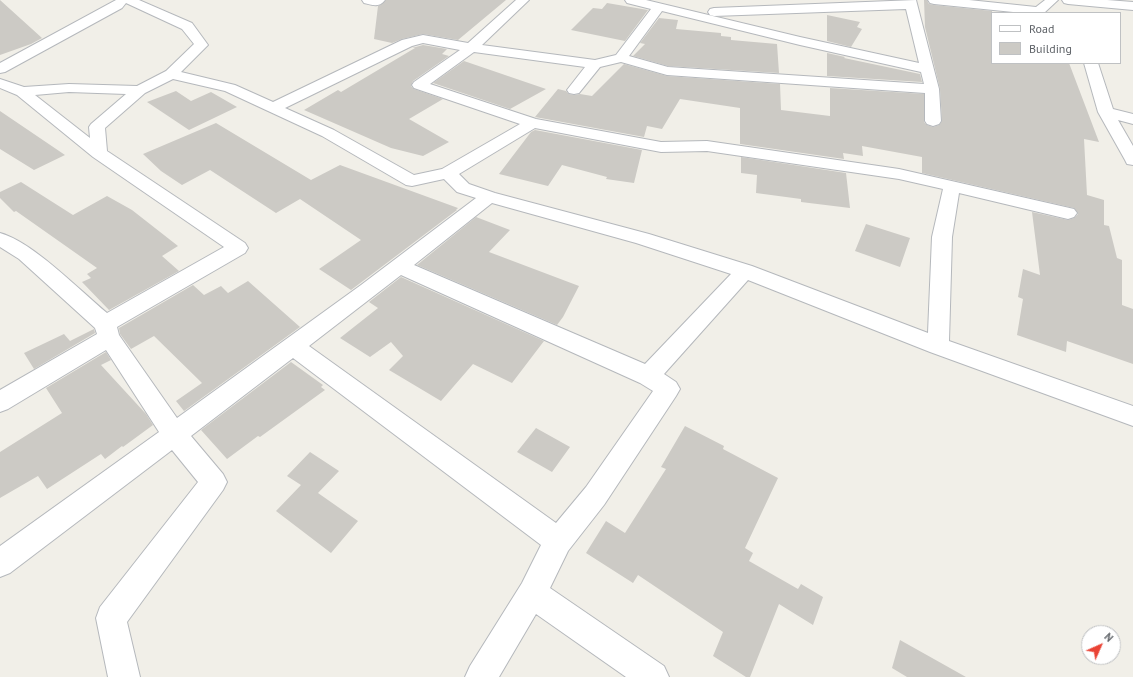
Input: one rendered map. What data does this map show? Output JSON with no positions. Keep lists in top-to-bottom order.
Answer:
{
  "legend": ["Road", "Building"],
  "north": "top right"
}
